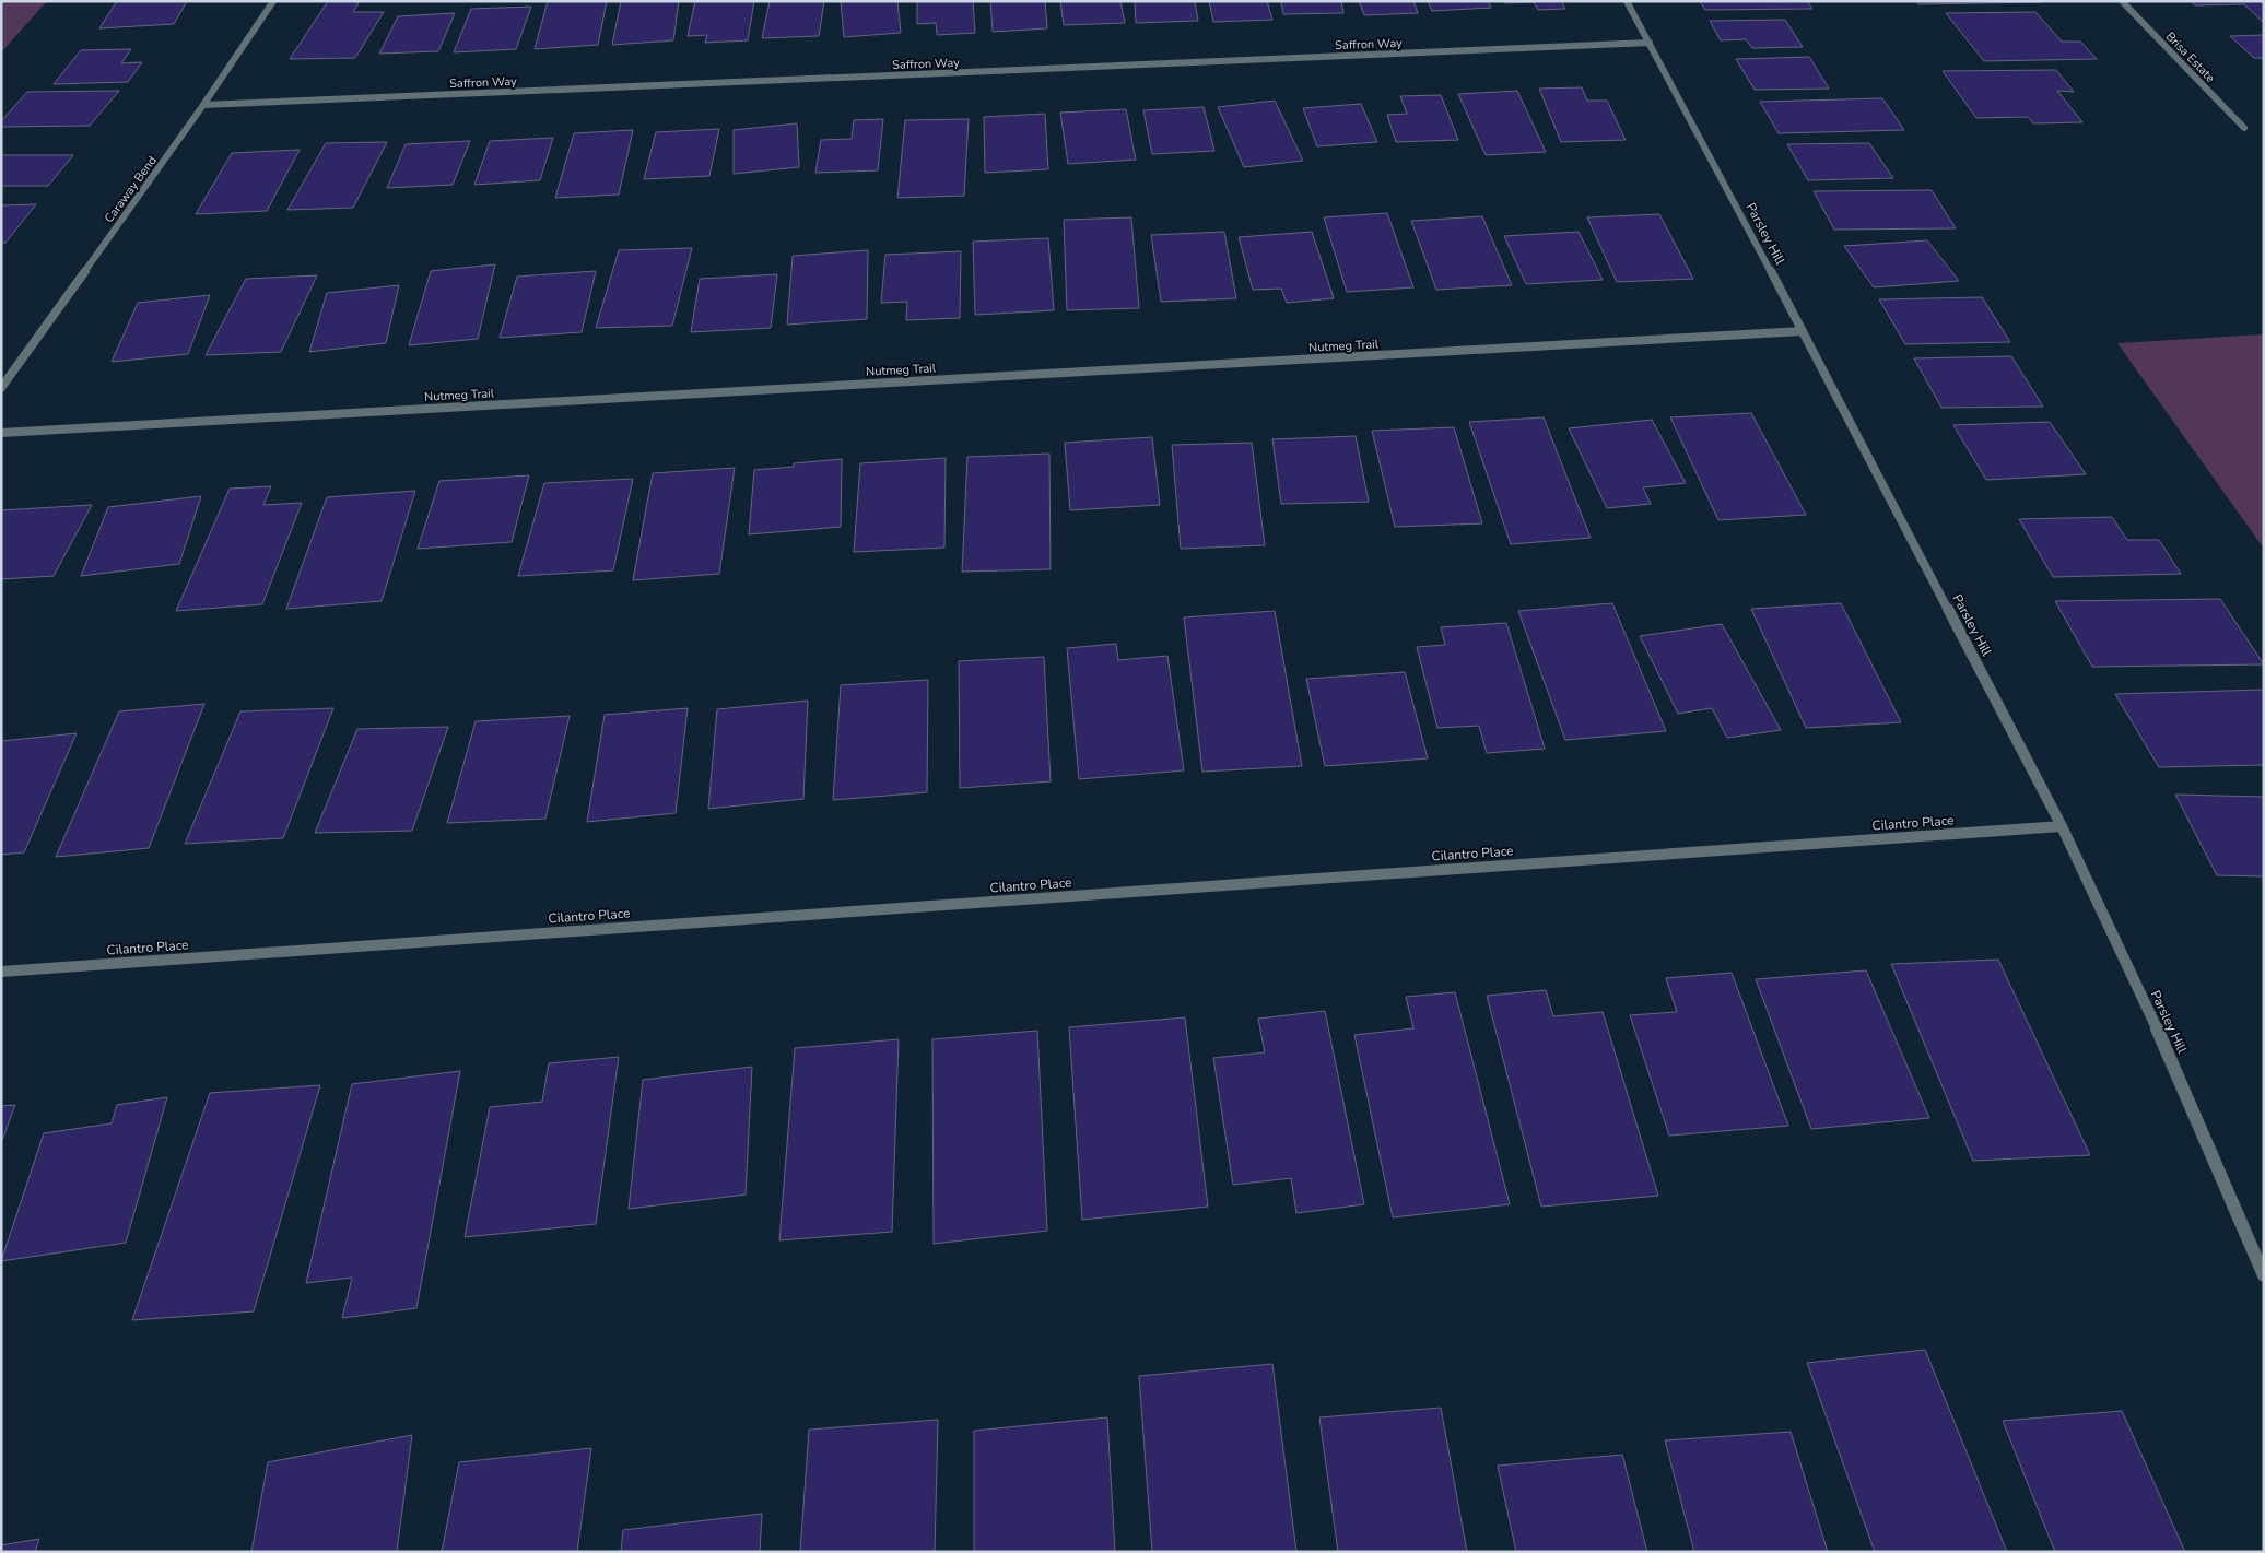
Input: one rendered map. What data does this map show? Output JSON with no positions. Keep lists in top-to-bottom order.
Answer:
{
  "streets": {
    "street": [
      "Saffron Way",
      "Brisa Estate",
      "Caraway Bend",
      "Parsley Hill",
      "Nutmeg Trail",
      "Cilantro Place"
    ]
  },
  "crossings": [
    ["Saffron Way", "Caraway Bend"],
    ["Saffron Way", "Parsley Hill"],
    ["Parsley Hill", "Nutmeg Trail"],
    ["Parsley Hill", "Cilantro Place"]
  ]
}
